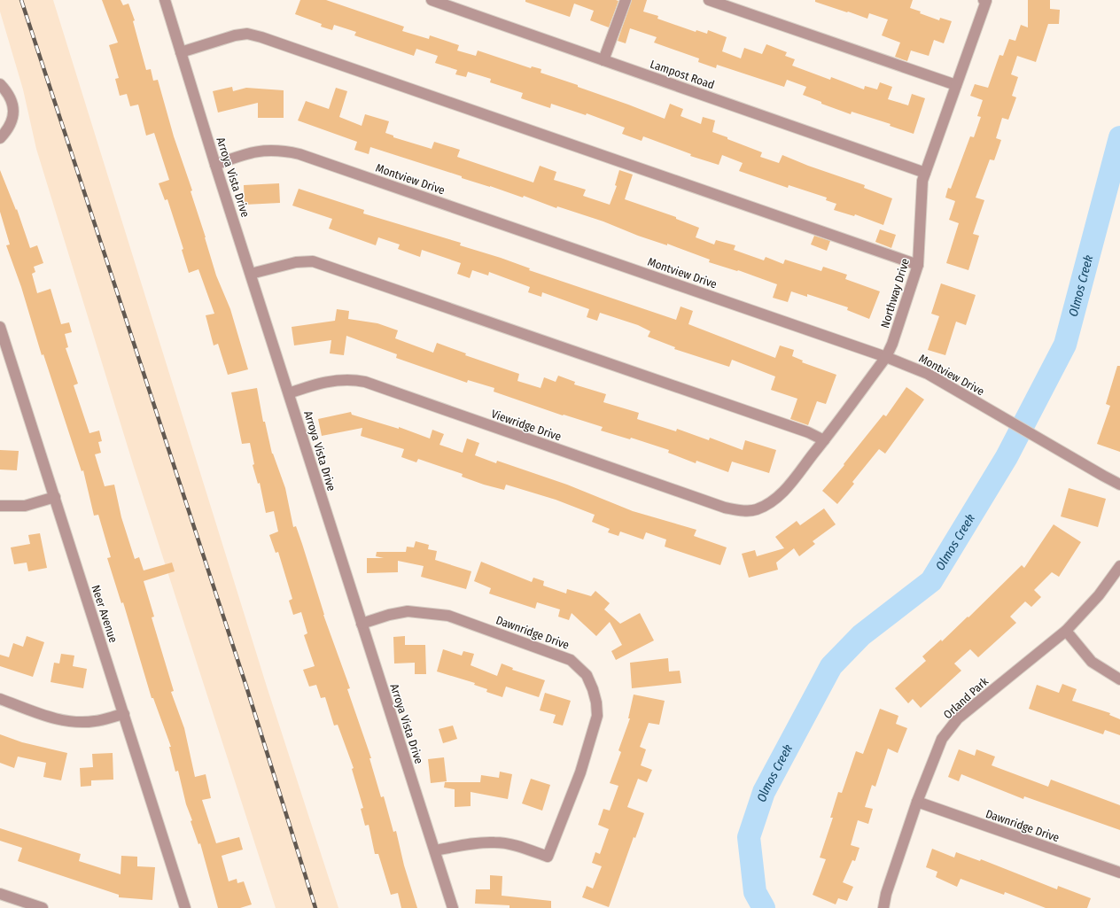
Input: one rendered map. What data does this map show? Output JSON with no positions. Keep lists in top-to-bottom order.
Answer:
{
  "streets": {
    "street": [
      "Lampost Road",
      "Arroya Vista Drive",
      "Montview Drive",
      "Northway Drive",
      "Viewridge Drive",
      "Neer Avenue",
      "Dawnridge Drive",
      "Orland Park"
    ]
  },
  "crossings": [
    ["Lampost Road", "Northway Drive"],
    ["Arroya Vista Drive", "Montview Drive"],
    ["Arroya Vista Drive", "Viewridge Drive"],
    ["Arroya Vista Drive", "Dawnridge Drive"],
    ["Montview Drive", "Northway Drive"],
    ["Northway Drive", "Viewridge Drive"],
    ["Dawnridge Drive", "Orland Park"]
  ],
  "water": ["Olmos Creek"]
}
